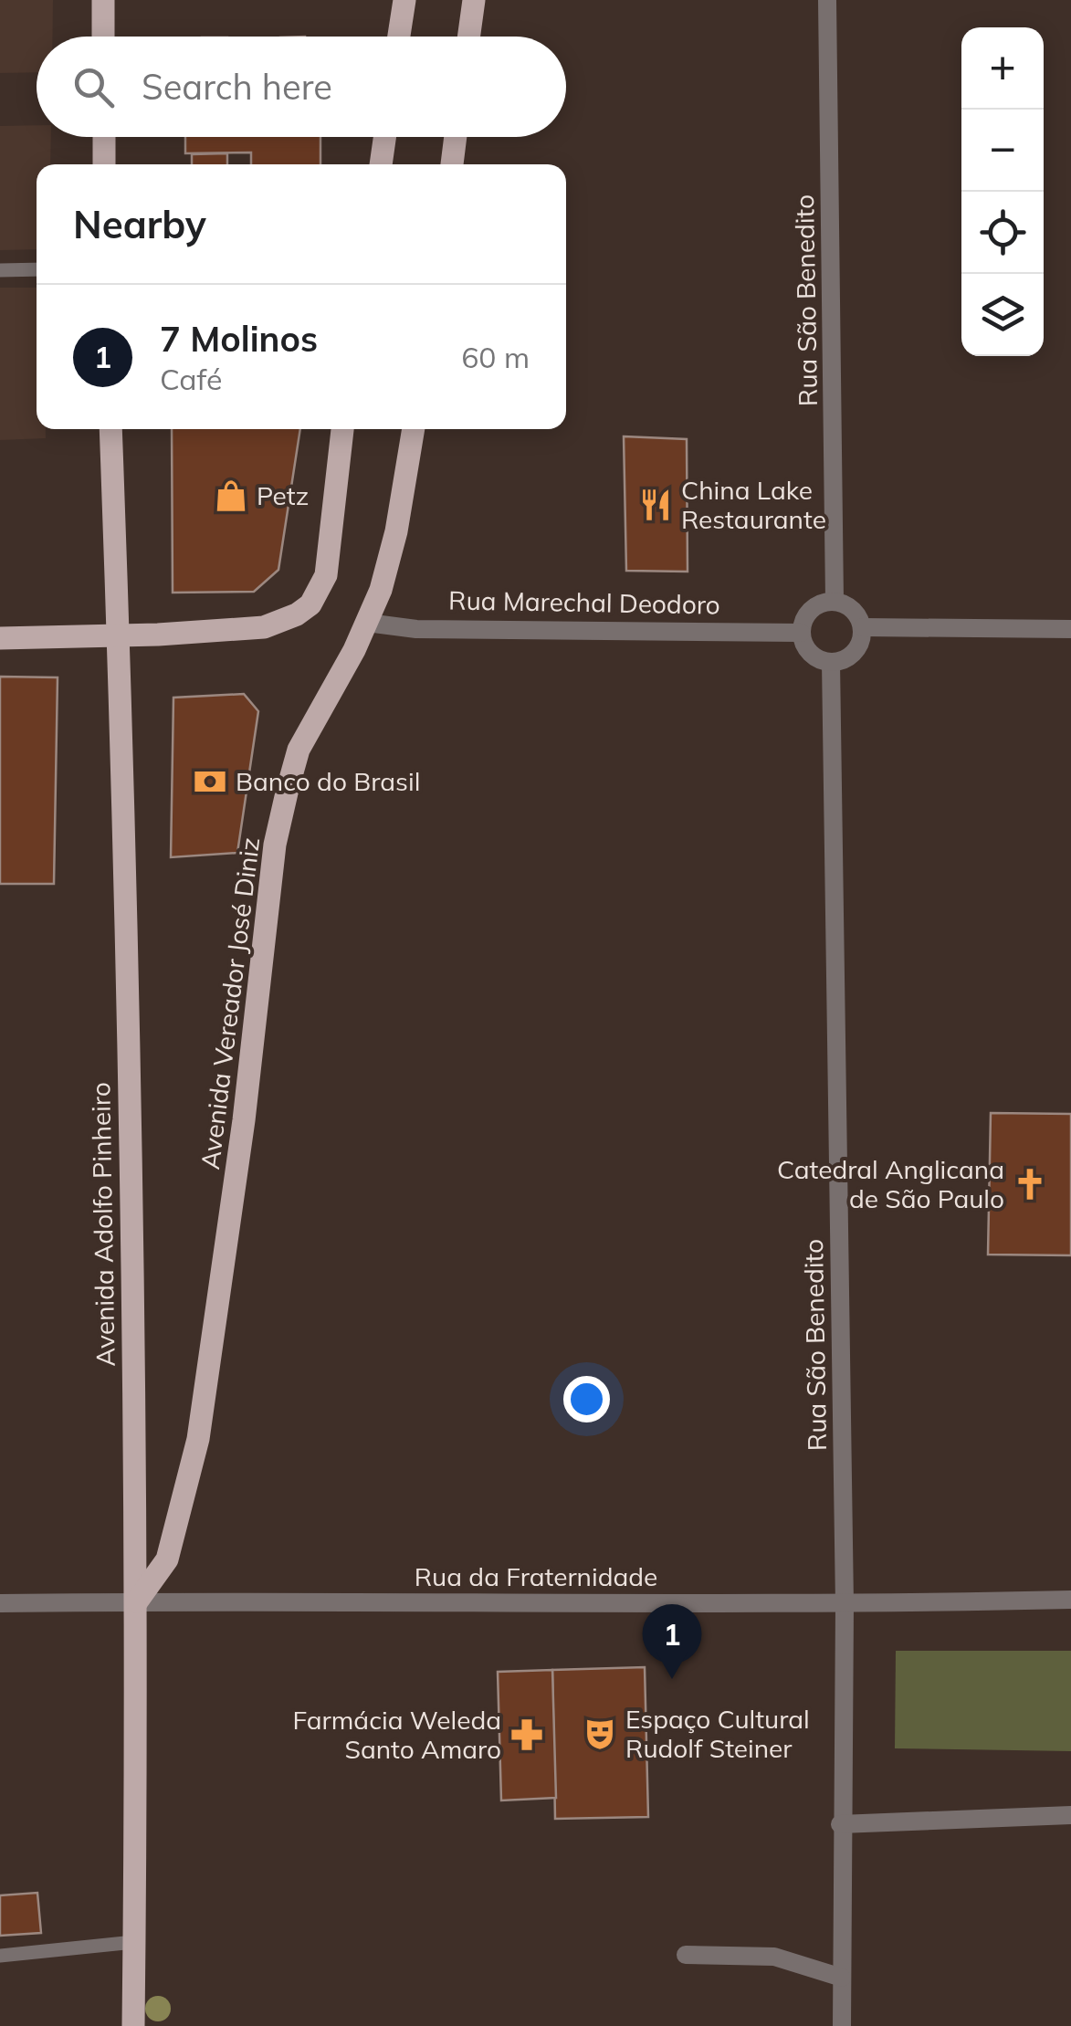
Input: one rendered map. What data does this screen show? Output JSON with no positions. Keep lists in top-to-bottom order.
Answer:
{
  "streets": {
    "main road": ["Avenida Vereador José Diniz", "Avenida Adolfo Pinheiro"],
    "street": ["Rua São Benedito", "Rua Marechal Deodoro", "Rua da Fraternidade"]
  },
  "crossings": [
    ["Rua São Benedito", "Rua Marechal Deodoro"],
    ["Rua São Benedito", "Rua da Fraternidade"],
    ["Rua Marechal Deodoro", "Avenida Vereador José Diniz"],
    ["Avenida Vereador José Diniz", "Avenida Adolfo Pinheiro"],
    ["Avenida Vereador José Diniz", "Rua da Fraternidade"],
    ["Avenida Adolfo Pinheiro", "Rua da Fraternidade"]
  ],
  "places": {
    "shop": ["Petz"],
    "restaurant": ["China Lake Restaurante"],
    "bank": ["Banco do Brasil"],
    "church": ["Catedral Anglicana de São Paulo"],
    "theatre": ["Espaço Cultural Rudolf Steiner"],
    "pharmacy": ["Farmácia Weleda Santo Amaro"]
  },
  "page": {
    "map_buttons": ["+", "−"],
    "search": "Search here",
    "heading": "Nearby",
    "list": [
      {
        "mark": "1",
        "name": "7 Molinos",
        "note": "Café",
        "value": "60 m"
      }
    ],
    "pins": "1"
  }
}
